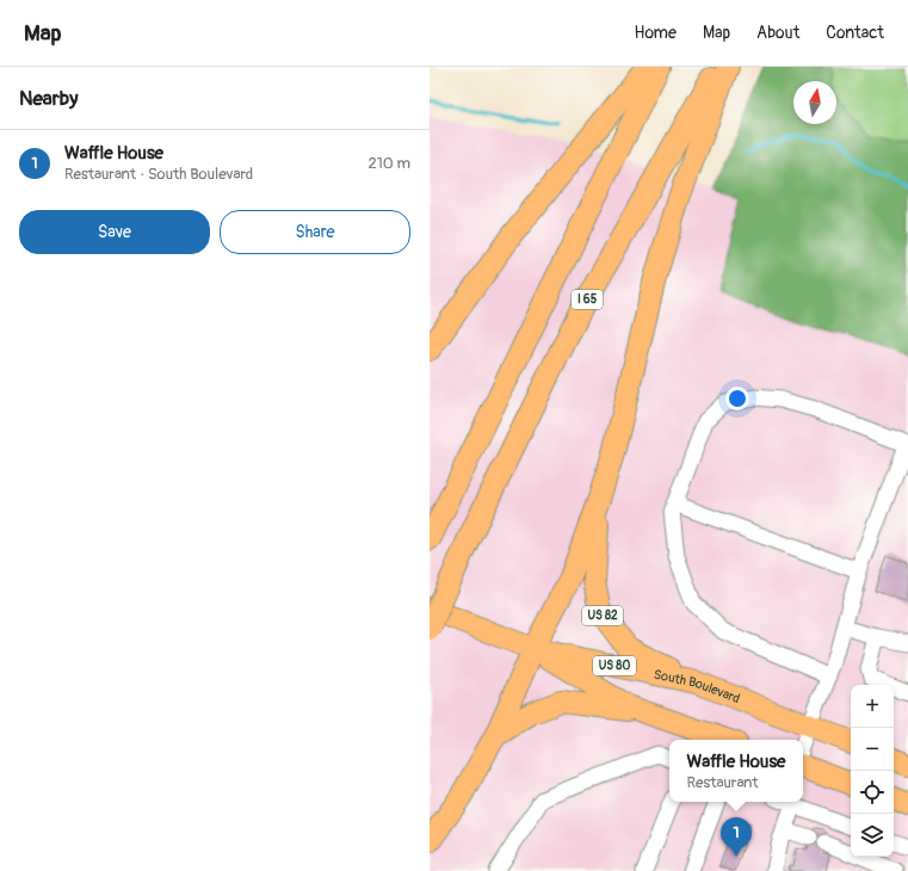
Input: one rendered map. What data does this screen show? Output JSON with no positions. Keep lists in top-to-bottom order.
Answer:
{
  "streets": {
    "highway": [
      "I 65",
      "US 82",
      "US 80",
      "South Boulevard"
    ]
  },
  "crossings": [
    ["US 82", "South Boulevard"]
  ],
  "north": "top",
  "page": {
    "header": "Map",
    "nav": [
      "Home",
      "Map",
      "About",
      "Contact"
    ],
    "heading": "Nearby",
    "list": [
      {
        "mark": "1",
        "name": "Waffle House",
        "note": "Restaurant · South Boulevard",
        "value": "210 m"
      }
    ],
    "buttons": ["Save", "Share"],
    "map_buttons": ["+", "−"],
    "popup": ["Waffle House", "Restaurant"],
    "pins": "1"
  }
}
